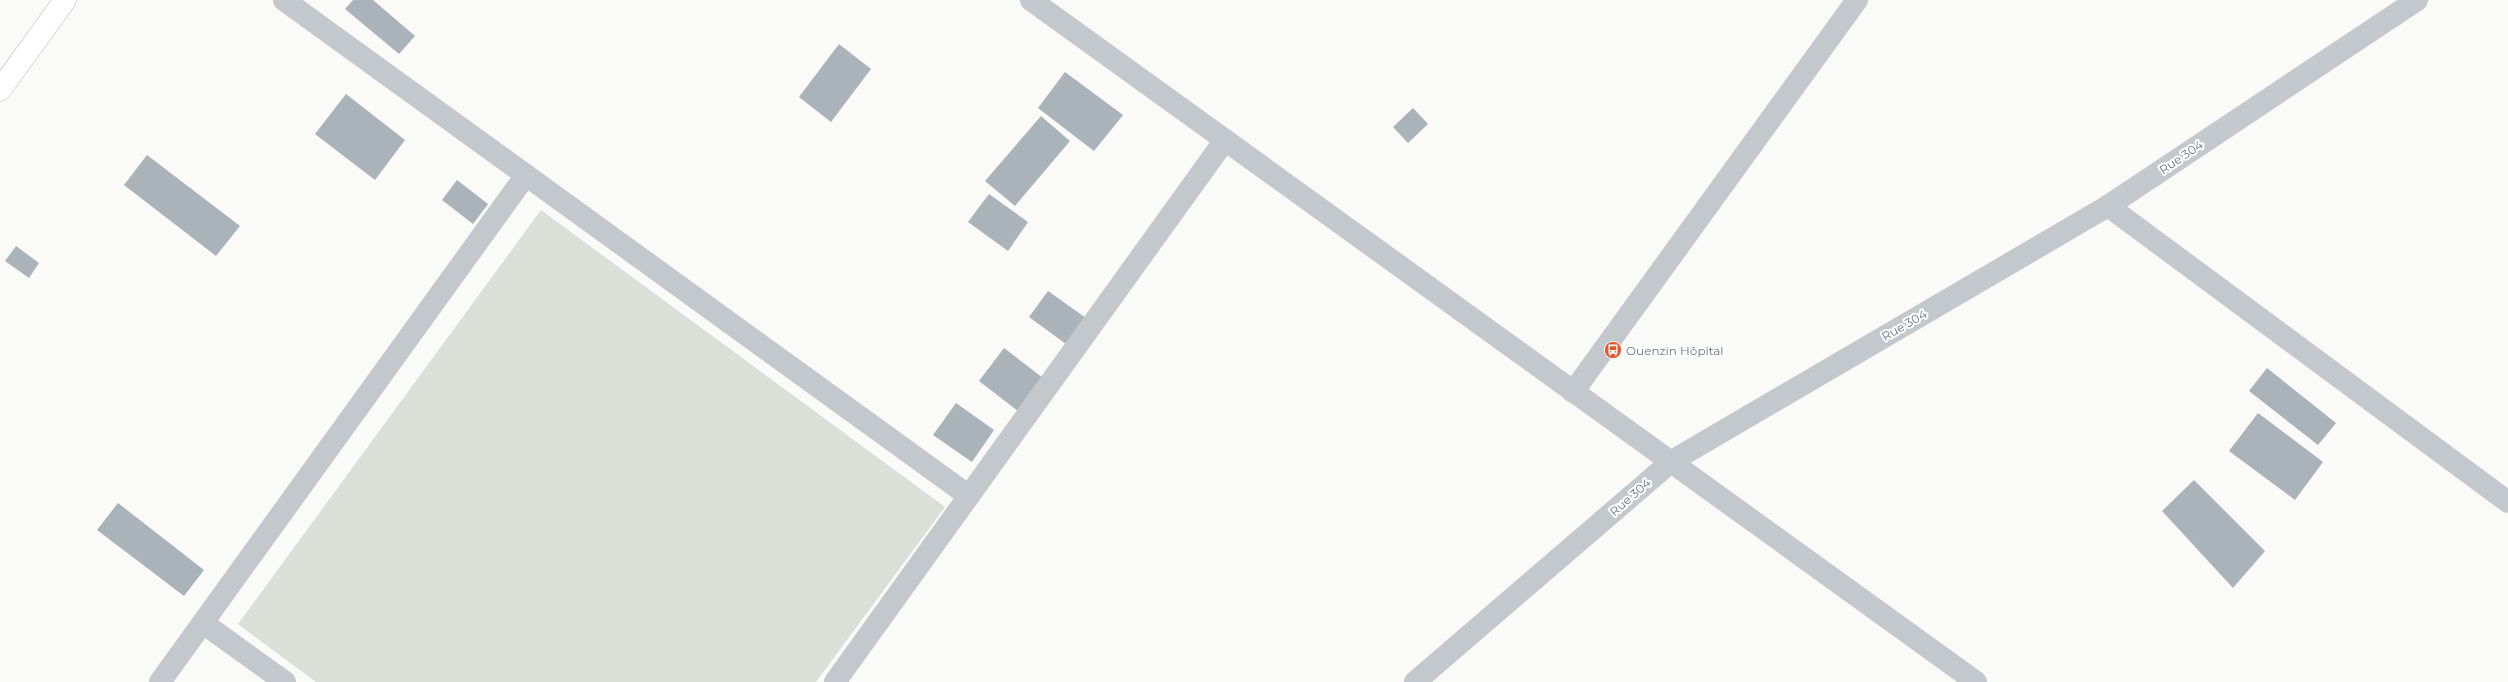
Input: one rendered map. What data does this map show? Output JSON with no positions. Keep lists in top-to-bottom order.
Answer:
{
  "streets": {
    "street": ["Rue 304"]
  },
  "places": {
    "bus stop": ["Ouenzin Hôpital"]
  }
}
